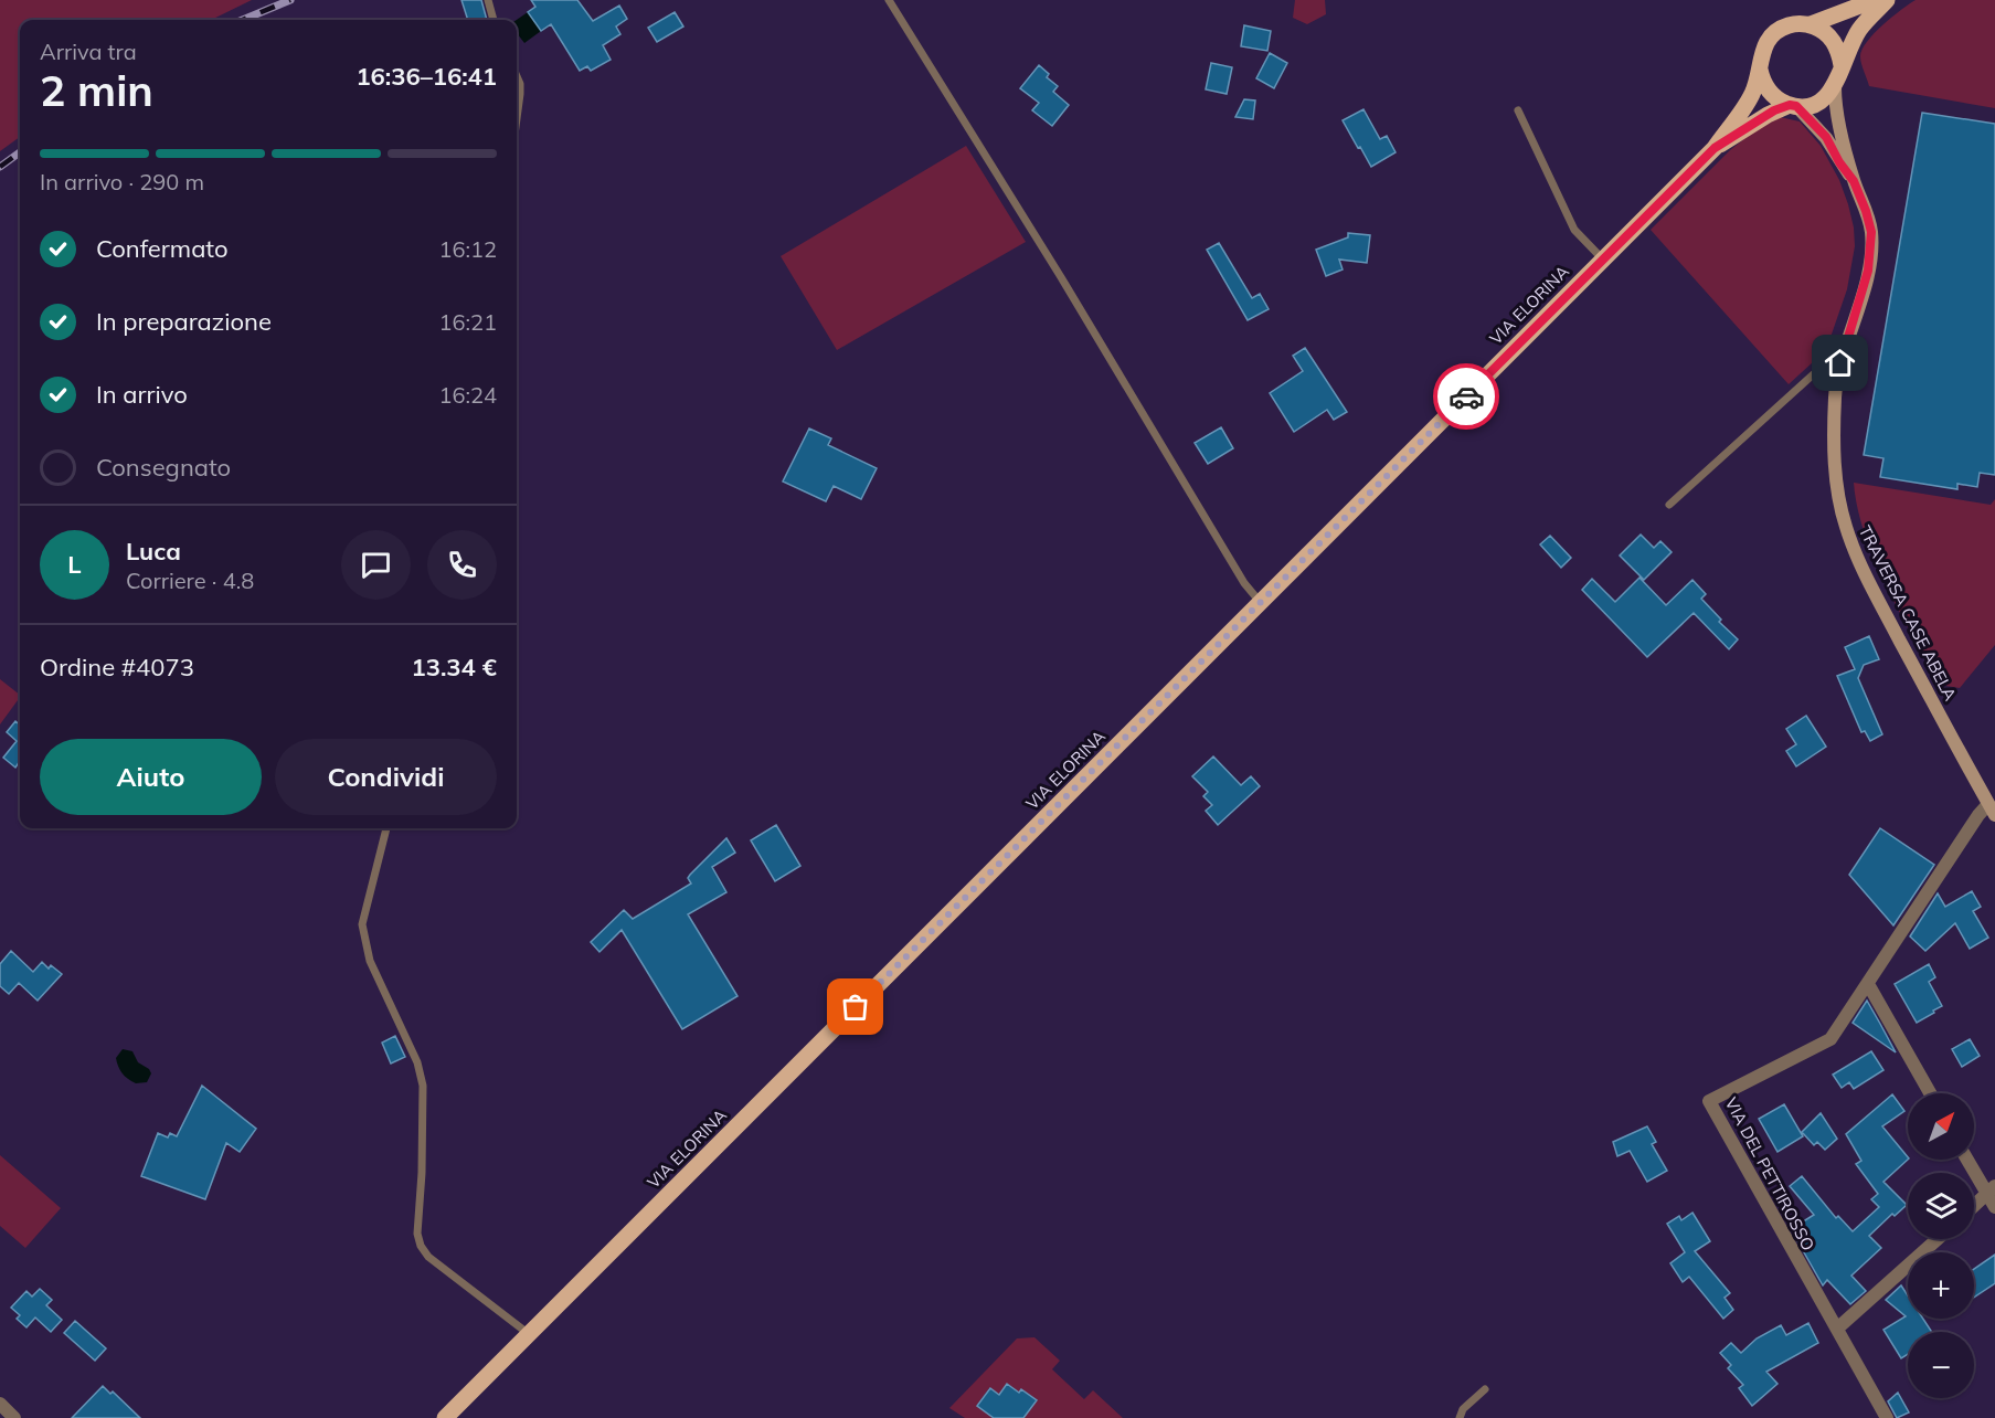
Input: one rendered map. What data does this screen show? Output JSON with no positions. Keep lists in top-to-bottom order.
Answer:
{
  "streets": {
    "main road": ["VIA ELORINA"],
    "street": ["TRAVERSA CASE ABELA", "VIA DEL PETTIROSSO"]
  },
  "crossings": [
    ["TRAVERSA CASE ABELA", "VIA DEL PETTIROSSO"]
  ],
  "north": "top right",
  "page": {
    "heading": ["2 min", "Arriva tra", "16:36–16:41"],
    "panel": [
      "Luca",
      "Corriere · 4.8",
      "Ordine #4073",
      "13.34 €"
    ],
    "bar": "In arrivo · 290 m",
    "list": [
      ["Confermato", "16:12"],
      ["In preparazione", "16:21"],
      ["In arrivo", "16:24"],
      "Consegnato"
    ],
    "round": "L",
    "buttons": ["Aiuto", "Condividi"],
    "map_buttons": ["+", "−"]
  }
}
